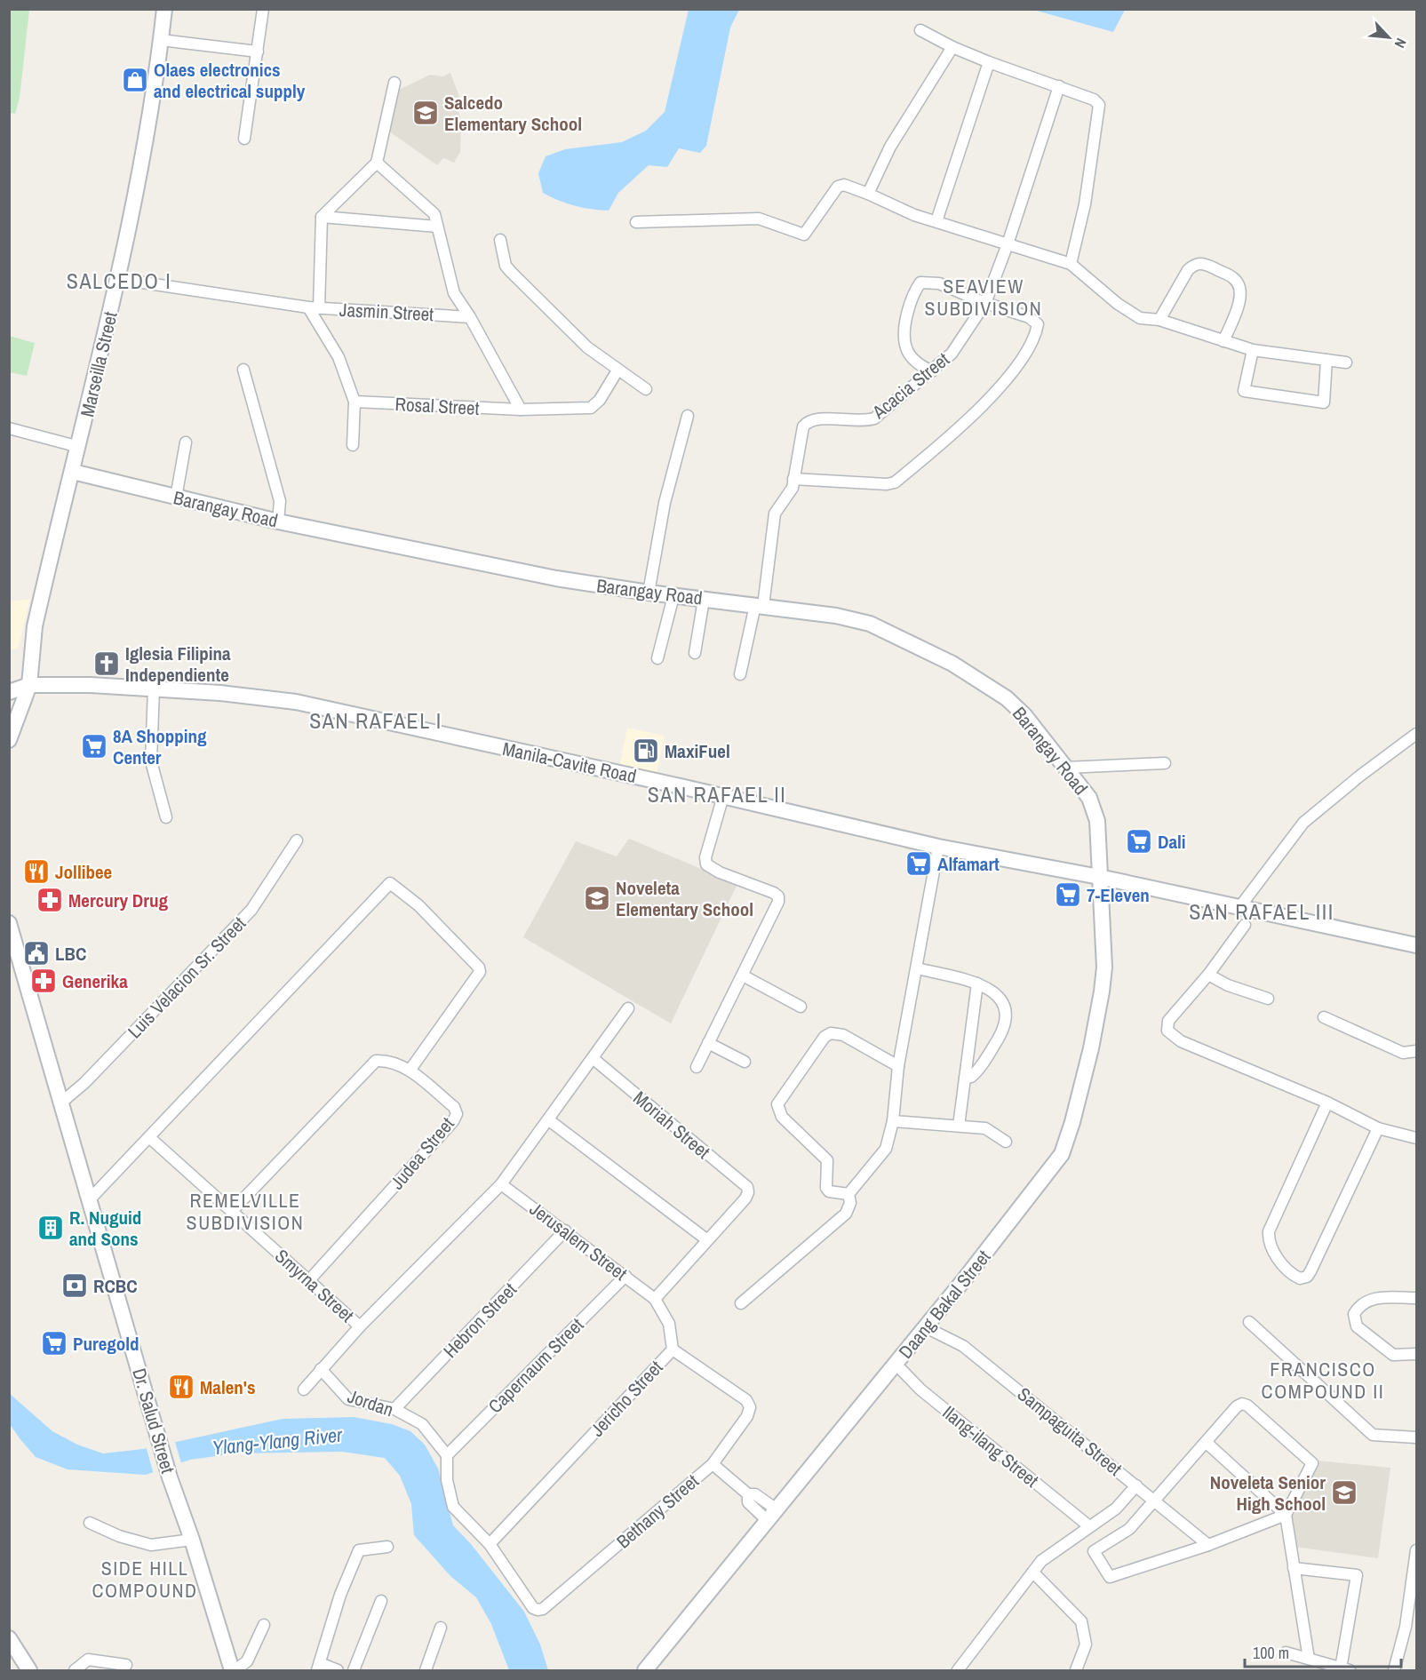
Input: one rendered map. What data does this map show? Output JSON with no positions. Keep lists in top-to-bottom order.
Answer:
{
  "streets": {
    "main road": [
      "Marseilla Street",
      "Barangay Road",
      "Manila-Cavite Road",
      "Daang Bakal Street",
      "Dr. Salud Street"
    ],
    "street": [
      "Jasmin Street",
      "Acacia Street",
      "Rosal Street",
      "Luis Velacion Sr. Street",
      "Moriah Street",
      "Judea Street",
      "Jerusalem Street",
      "Smyrna Street",
      "Hebron Street",
      "Capernaum Street",
      "Jericho Street",
      "Jordan",
      "Sampaguita Street",
      "Ilang-ilang Street",
      "Bethany Street"
    ]
  },
  "crossings": [
    ["Jasmin Street", "Marseilla Street"],
    ["Marseilla Street", "Barangay Road"],
    ["Marseilla Street", "Manila-Cavite Road"],
    ["Acacia Street", "Barangay Road"],
    ["Barangay Road", "Manila-Cavite Road"],
    ["Barangay Road", "Daang Bakal Street"],
    ["Manila-Cavite Road", "Daang Bakal Street"],
    ["Luis Velacion Sr. Street", "Dr. Salud Street"],
    ["Judea Street", "Smyrna Street"],
    ["Jerusalem Street", "Hebron Street"],
    ["Jerusalem Street", "Capernaum Street"],
    ["Jerusalem Street", "Jericho Street"],
    ["Daang Bakal Street", "Sampaguita Street"],
    ["Daang Bakal Street", "Ilang-ilang Street"],
    ["Hebron Street", "Jordan"],
    ["Capernaum Street", "Jordan"],
    ["Jericho Street", "Bethany Street"]
  ],
  "districts": [
    "SALCEDO I",
    "SEAVIEW SUBDIVISION",
    "SAN RAFAEL I",
    "SAN RAFAEL II",
    "SAN RAFAEL III",
    "REMELVILLE SUBDIVISION",
    "FRANCISCO COMPOUND II",
    "SIDE HILL COMPOUND"
  ],
  "water": ["Ylang-Ylang River"],
  "places": {
    "shop": ["Olaes electronics and electrical supply"],
    "school or university": ["Salcedo Elementary School", "Noveleta Elementary School", "Noveleta Senior High School"],
    "church": ["Iglesia Filipina Independiente"],
    "supermarket": [
      "8A Shopping Center",
      "Dali",
      "Alfamart",
      "7-Eleven",
      "Puregold"
    ],
    "fuel station": ["MaxiFuel"],
    "restaurant": ["Jollibee", "Malen's"],
    "pharmacy": ["Mercury Drug", "Generika"],
    "public building": ["LBC"],
    "building": ["R. Nuguid and Sons"],
    "bank": ["RCBC"]
  },
  "scale_bar": "100 m",
  "north": "bottom right"
}
